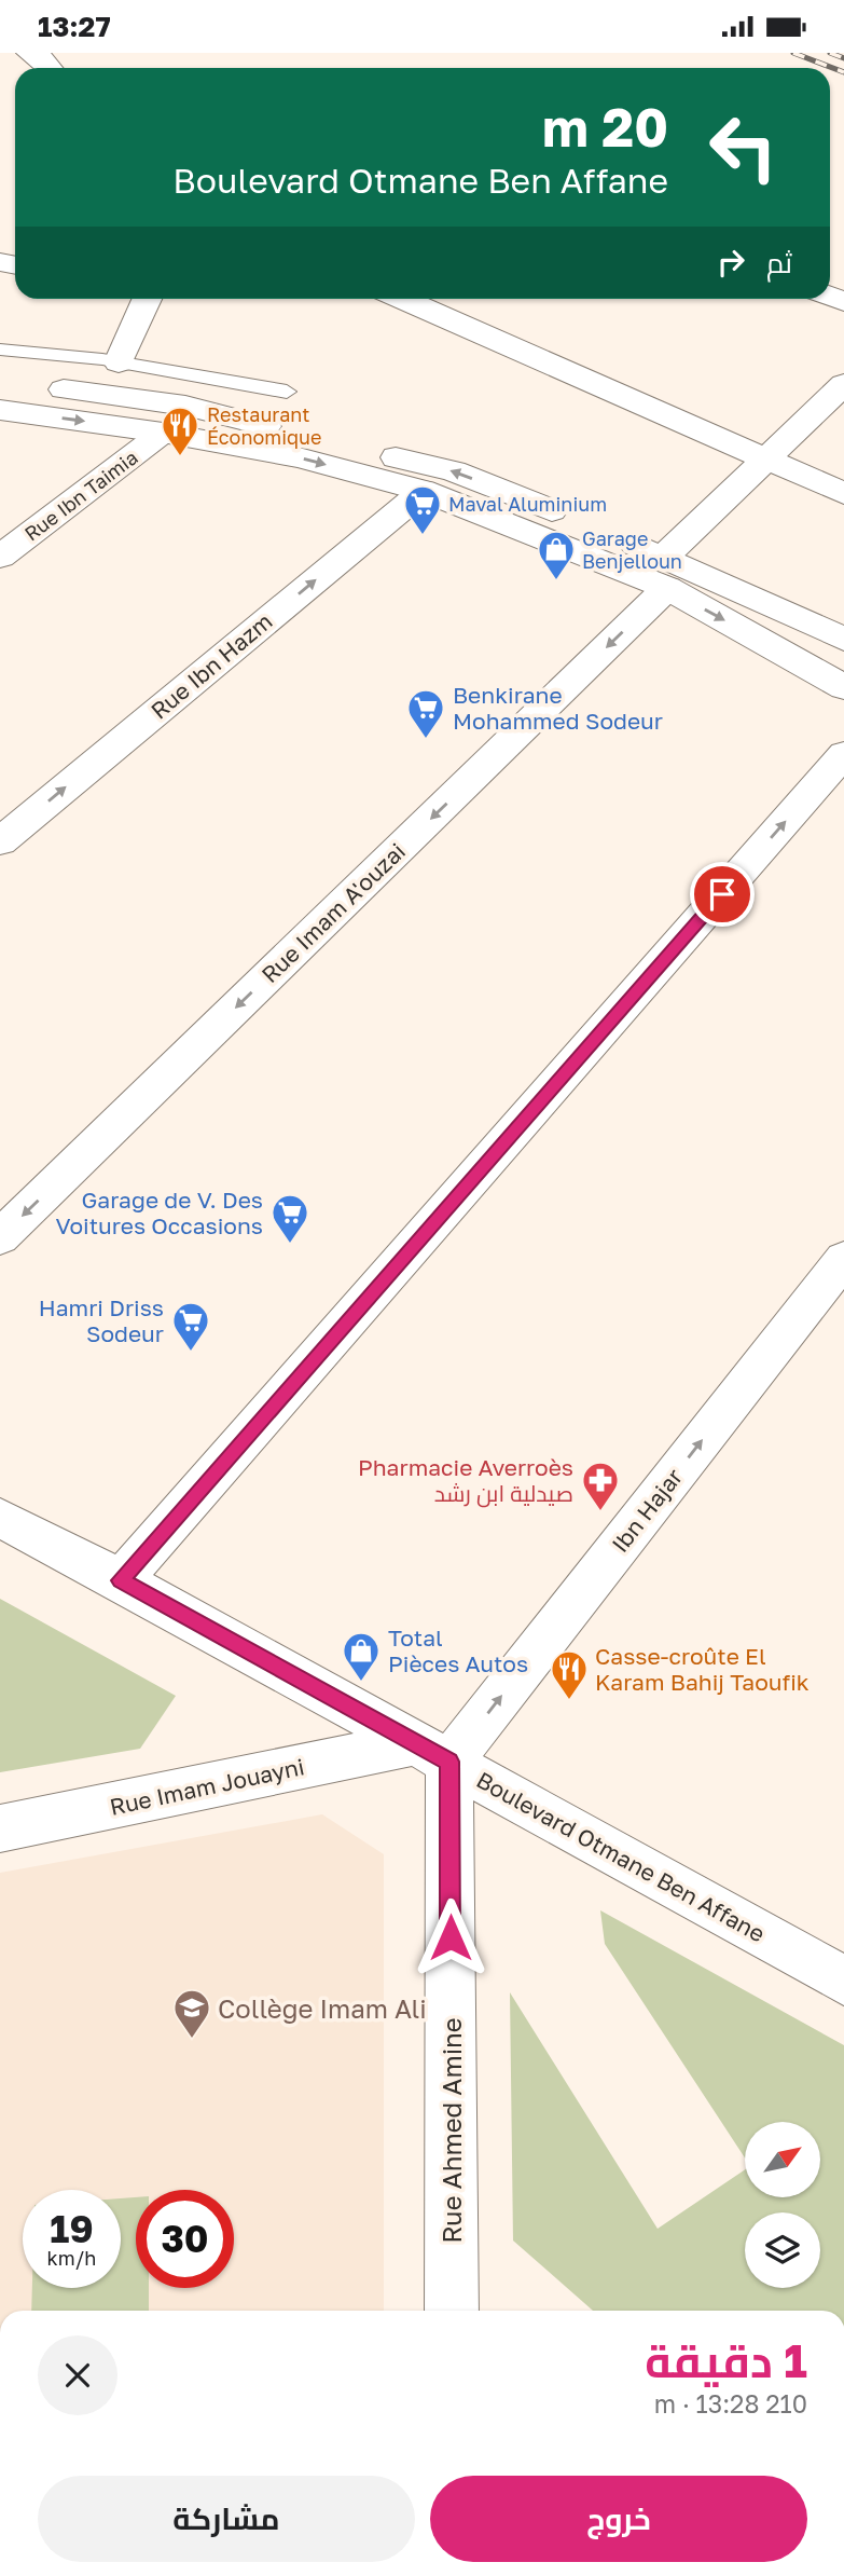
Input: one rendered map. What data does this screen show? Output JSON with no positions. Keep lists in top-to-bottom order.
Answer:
{
  "streets": {
    "street": [
      "Rue Ibn Taimia",
      "Rue Ibn Hazm",
      "Rue Imam A'ouzai",
      "Ibn Hajar",
      "Rue Imam Jouayni",
      "Boulevard Otmane Ben Affane",
      "Rue Ahmed Amine"
    ]
  },
  "crossings": [
    ["Ibn Hajar", "Rue Imam Jouayni"],
    ["Ibn Hajar", "Boulevard Otmane Ben Affane"],
    ["Ibn Hajar", "Rue Ahmed Amine"],
    ["Rue Imam Jouayni", "Boulevard Otmane Ben Affane"],
    ["Rue Imam Jouayni", "Rue Ahmed Amine"],
    ["Boulevard Otmane Ben Affane", "Rue Ahmed Amine"]
  ],
  "one_way": ["Rue Ibn Hazm"],
  "places": {
    "restaurant": ["Restaurant Économique", "Casse-croûte El Karam Bahij Taoufik"],
    "supermarket": [
      "Maval Aluminium",
      "Benkirane Mohammed Sodeur",
      "Garage de V. Des Voitures Occasions",
      "Hamri Driss Sodeur"
    ],
    "shop": ["Garage Benjelloun", "Total Pièces Autos"],
    "pharmacy": ["Pharmacie Averroès صيدلية ابن رشد"],
    "school or university": ["Collège Imam Ali"]
  },
  "north": "top right",
  "page": {
    "status": "13:27",
    "turn": ["20 m", "Boulevard Otmane Ben Affane"],
    "then": "ثم",
    "speed": "19 km/h",
    "limit": "30",
    "heading": ["1 دقيقة", "210 m · 13:28"],
    "buttons": ["خروج", "مشاركة"]
  }
}
